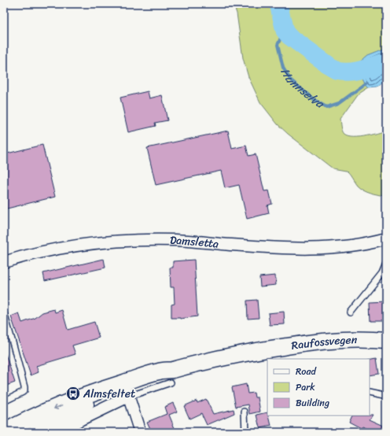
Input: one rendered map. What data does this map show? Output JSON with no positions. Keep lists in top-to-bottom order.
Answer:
{
  "streets": {
    "main road": ["Raufossvegen"],
    "street": ["Damsletta"]
  },
  "water": ["Hunnselva"],
  "places": {
    "bus stop": ["Almsfeltet"]
  },
  "legend": ["Road", "Park", "Building"]
}
